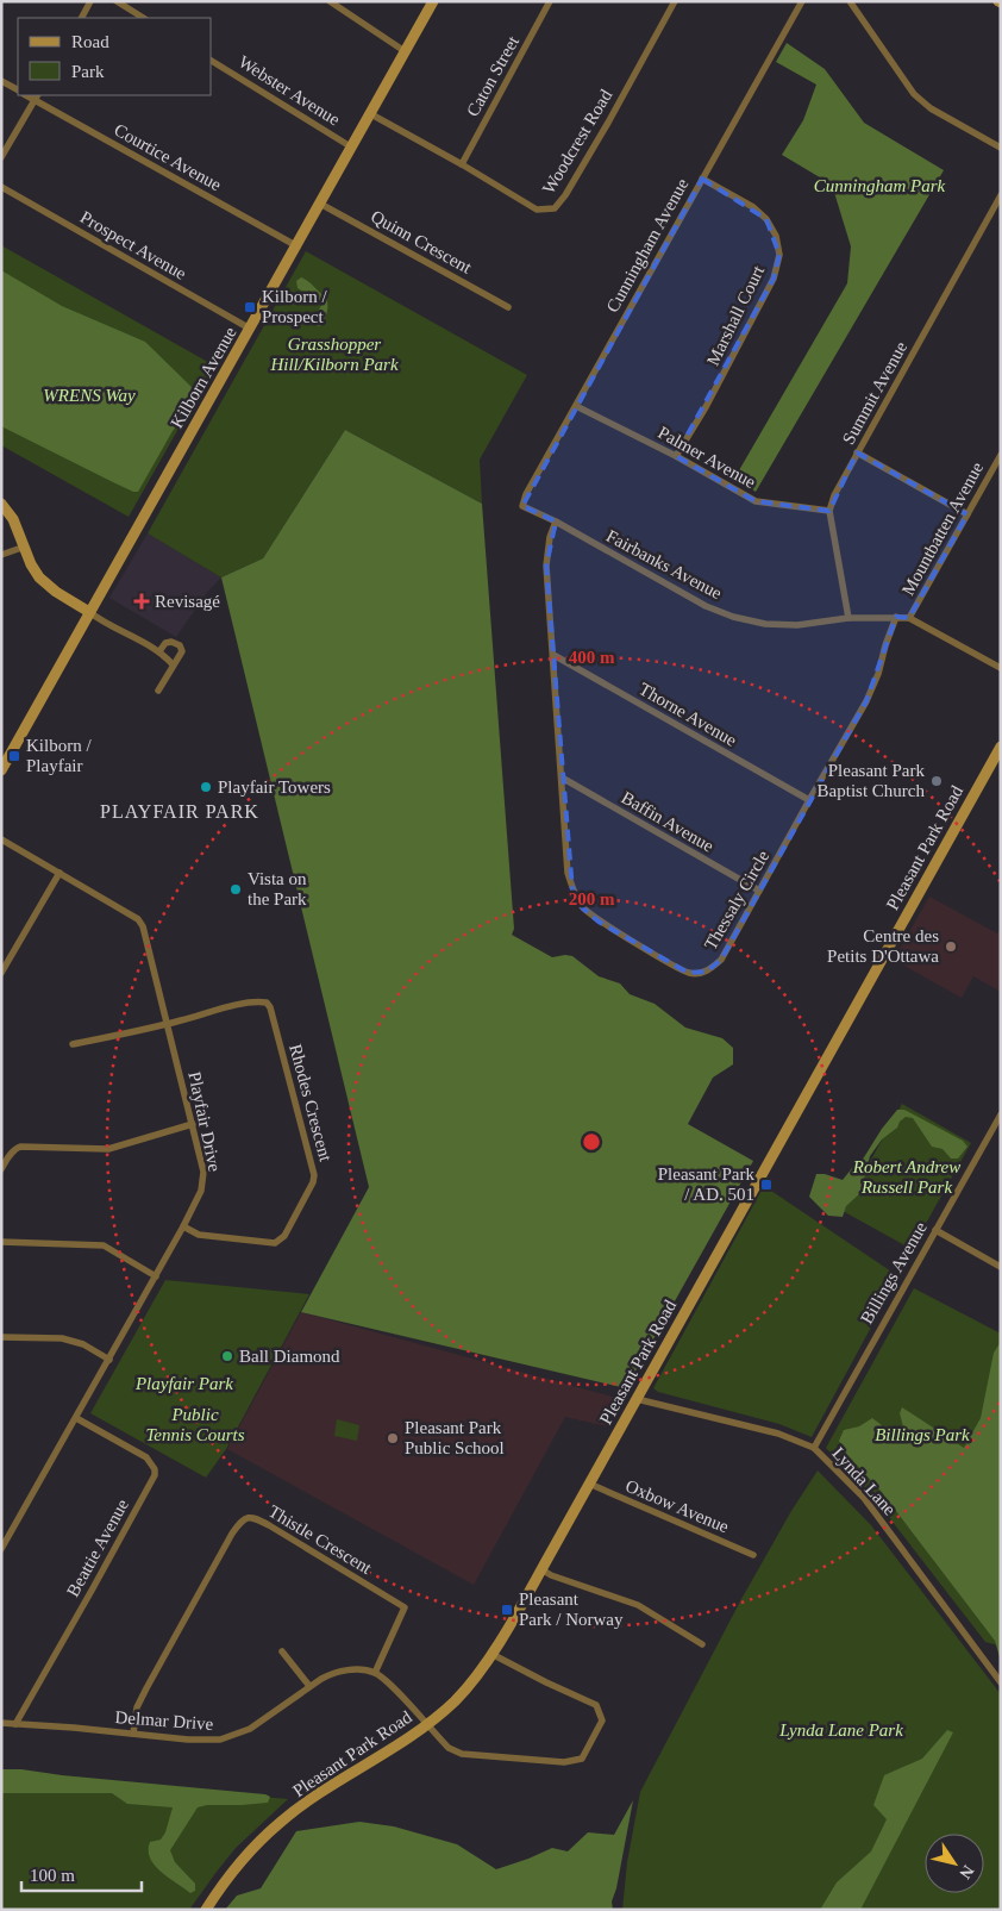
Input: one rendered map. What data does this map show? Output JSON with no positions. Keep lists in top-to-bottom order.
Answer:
{
  "streets": {
    "street": [
      "Caton Street",
      "Webster Avenue",
      "Woodcrest Road",
      "Courtice Avenue",
      "Quinn Crescent",
      "Prospect Avenue",
      "Cunningham Avenue",
      "Marshall Court",
      "Kilborn Avenue",
      "Summit Avenue",
      "Palmer Avenue",
      "Mountbatten Avenue",
      "Fairbanks Avenue",
      "Thorne Avenue",
      "Baffin Avenue",
      "Pleasant Park Road",
      "Thessaly Circle",
      "Rhodes Crescent",
      "Playfair Drive",
      "Billings Avenue",
      "Lynda Lane",
      "Oxbow Avenue",
      "Thistle Crescent",
      "Beattie Avenue",
      "Delmar Drive"
    ]
  },
  "crossings": [
    ["Caton Street", "Woodcrest Road"],
    ["Webster Avenue", "Kilborn Avenue"],
    ["Woodcrest Road", "Kilborn Avenue"],
    ["Courtice Avenue", "Kilborn Avenue"],
    ["Quinn Crescent", "Kilborn Avenue"],
    ["Prospect Avenue", "Kilborn Avenue"],
    ["Cunningham Avenue", "Marshall Court"],
    ["Cunningham Avenue", "Palmer Avenue"],
    ["Cunningham Avenue", "Fairbanks Avenue"],
    ["Marshall Court", "Palmer Avenue"],
    ["Summit Avenue", "Palmer Avenue"],
    ["Mountbatten Avenue", "Fairbanks Avenue"],
    ["Fairbanks Avenue", "Thessaly Circle"],
    ["Thorne Avenue", "Thessaly Circle"],
    ["Baffin Avenue", "Thessaly Circle"],
    ["Pleasant Park Road", "Lynda Lane"],
    ["Pleasant Park Road", "Oxbow Avenue"],
    ["Rhodes Crescent", "Playfair Drive"],
    ["Playfair Drive", "Beattie Avenue"],
    ["Billings Avenue", "Lynda Lane"],
    ["Thistle Crescent", "Delmar Drive"],
    ["Beattie Avenue", "Delmar Drive"]
  ],
  "districts": ["PLAYFAIR PARK"],
  "parks": [
    "Cunningham Park",
    "Grasshopper Hill/Kilborn Park",
    "WRENS Way",
    "Robert Andrew Russell Park",
    "Playfair Park",
    "Public Tennis Courts",
    "Billings Park",
    "Lynda Lane Park"
  ],
  "places": {
    "transit": [
      "Kilborn / Prospect",
      "Kilborn / Playfair",
      "Pleasant Park / AD. 501",
      "Pleasant Park / Norway"
    ],
    "health": ["Revisagé"],
    "other": [
      "Pleasant Park Baptist Church",
      "Playfair Towers",
      "Vista on the Park",
      "Centre des Petits D'Ottawa",
      "Ball Diamond",
      "Pleasant Park Public School"
    ]
  },
  "legend": ["Road", "Park"],
  "scale_bar": "100 m",
  "north": "bottom right",
  "rings": ["400 m", "200 m"]
}
